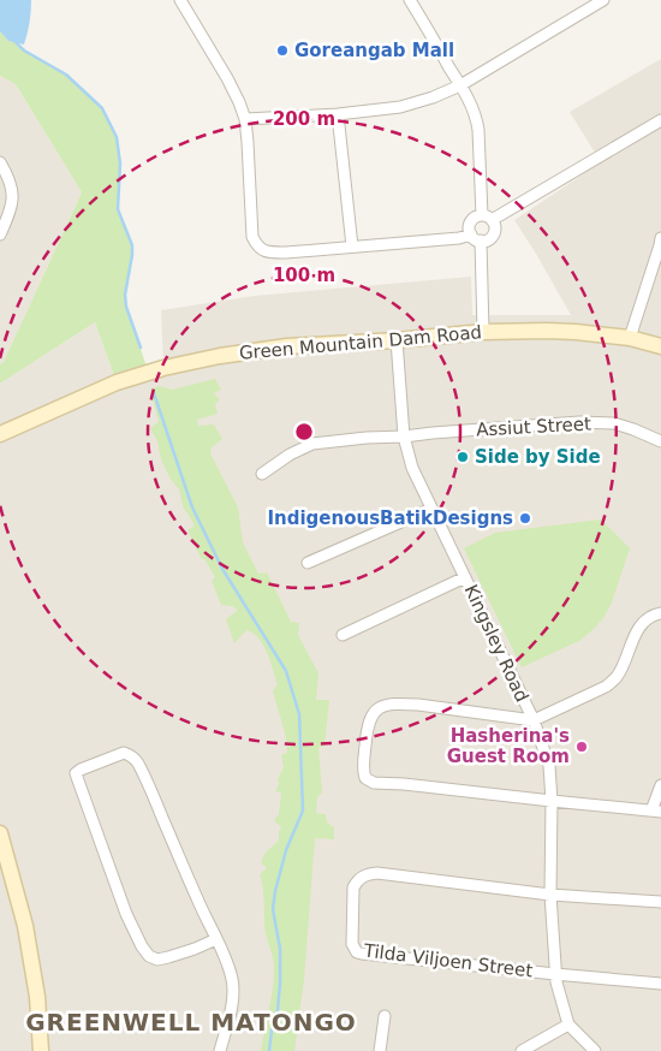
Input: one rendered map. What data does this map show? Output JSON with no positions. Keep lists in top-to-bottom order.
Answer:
{
  "streets": {
    "street": [
      "Green Mountain Dam Road",
      "Assiut Street",
      "Kingsley Road",
      "Tilda Viljoen Street"
    ]
  },
  "crossings": [
    ["Green Mountain Dam Road", "Kingsley Road"],
    ["Assiut Street", "Kingsley Road"],
    ["Kingsley Road", "Tilda Viljoen Street"]
  ],
  "districts": ["GREENWELL MATONGO"],
  "places": [
    "Goreangab Mall",
    "Side by Side",
    "IndigenousBatikDesigns",
    "Hasherina's Guest Room"
  ],
  "rings": ["200 m", "100 m"]
}
